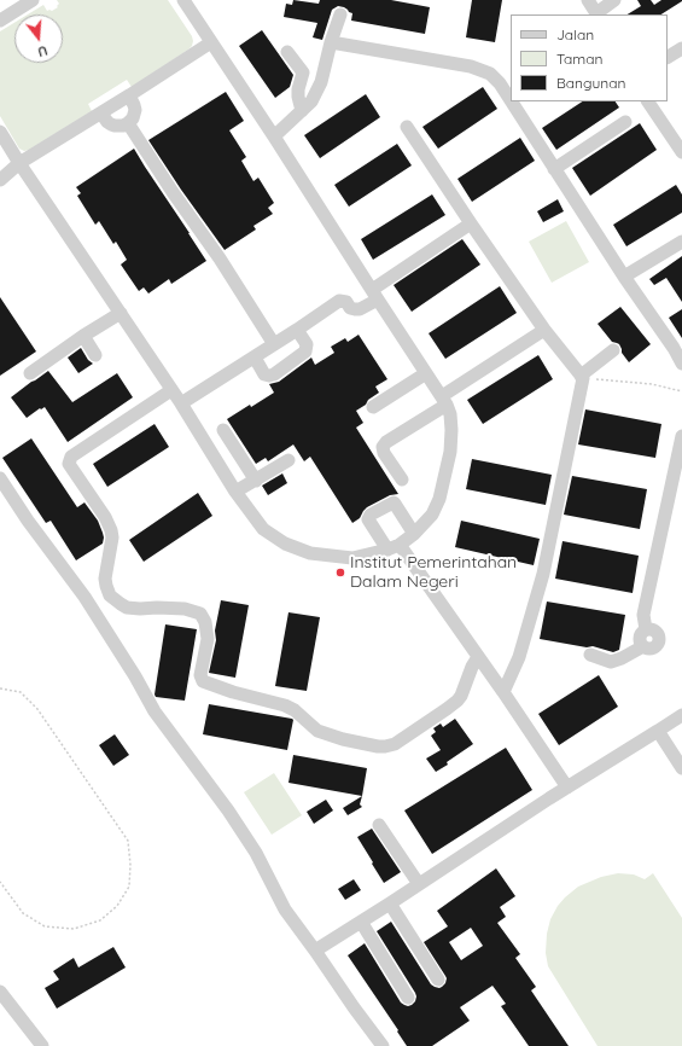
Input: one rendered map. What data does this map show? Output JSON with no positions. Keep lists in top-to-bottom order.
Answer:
{
  "places": ["Institut Pemerintahan Dalam Negeri"],
  "legend": ["Jalan", "Taman", "Bangunan"],
  "north": "bottom"
}
